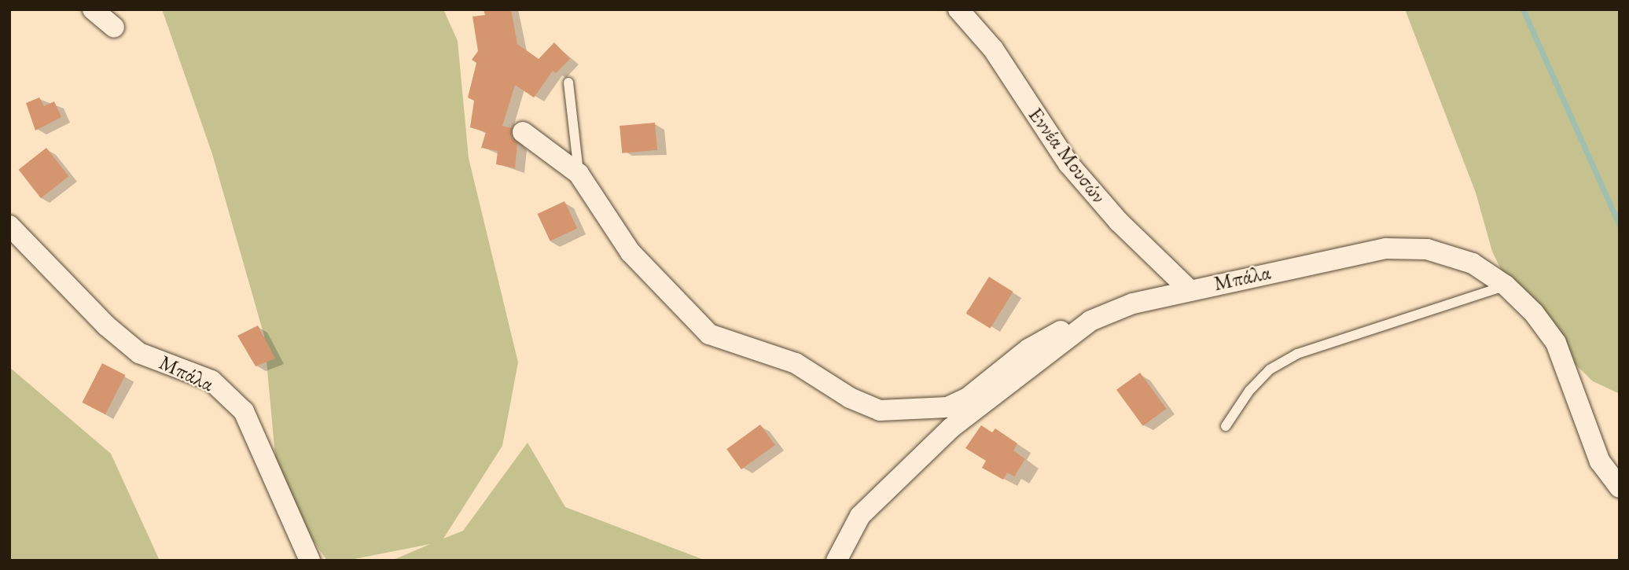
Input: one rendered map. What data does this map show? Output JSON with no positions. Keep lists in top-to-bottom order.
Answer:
{
  "streets": {
    "street": ["Εννέα Μουσών", "Μπάλα"]
  },
  "crossings": [
    ["Εννέα Μουσών", "Μπάλα"]
  ]
}
